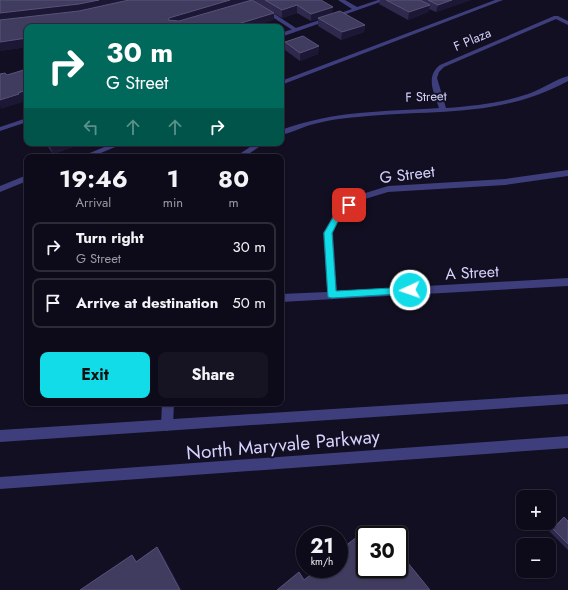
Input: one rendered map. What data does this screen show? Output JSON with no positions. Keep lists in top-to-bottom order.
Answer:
{
  "streets": {
    "street": [
      "F Plaza",
      "F Street",
      "G Street",
      "A Street",
      "North Maryvale Parkway"
    ]
  },
  "crossings": [
    ["F Plaza", "F Street"],
    ["G Street", "A Street"]
  ],
  "page": {
    "turn": ["30 m", "G Street"],
    "eta": [
      "19:46",
      "Arrival",
      "1",
      "min",
      "80",
      "m"
    ],
    "list": [
      {
        "name": "Turn right",
        "note": "G Street",
        "value": "30 m"
      },
      {
        "name": "Arrive at destination",
        "value": "50 m"
      }
    ],
    "buttons": ["Exit", "Share"],
    "map_buttons": ["+", "−"],
    "speed": "21 km/h",
    "limit": "30"
  }
}
